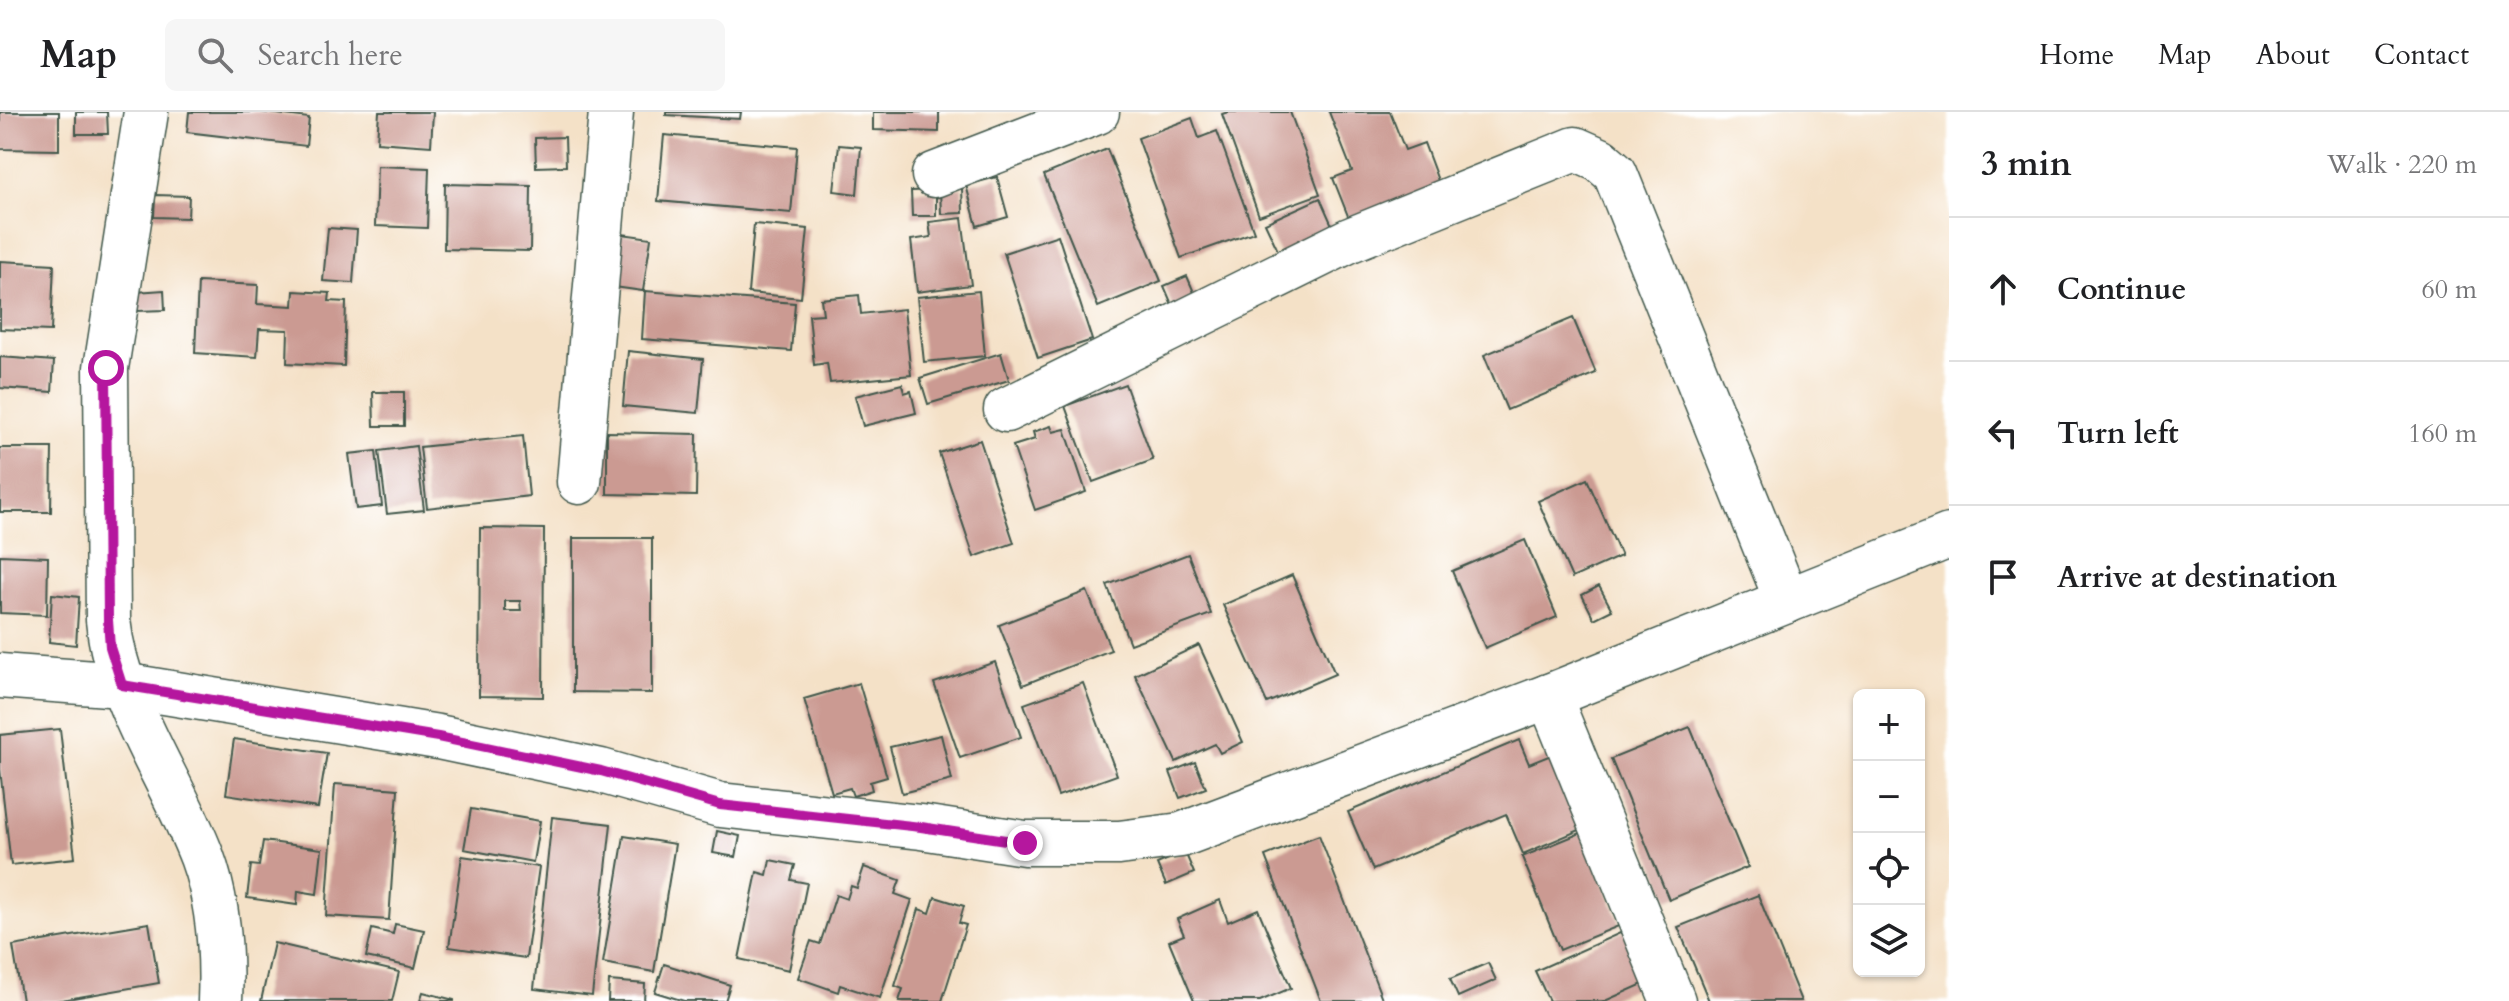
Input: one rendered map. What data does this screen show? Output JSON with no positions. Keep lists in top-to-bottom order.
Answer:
{
  "page": {
    "header": "Map",
    "search": "Search here",
    "nav": [
      "Home",
      "Map",
      "About",
      "Contact"
    ],
    "heading": ["3 min", "Walk · 220 m"],
    "list": [
      ["Continue", "60 m"],
      ["Turn left", "160 m"],
      "Arrive at destination"
    ],
    "map_buttons": ["+", "−"]
  }
}
